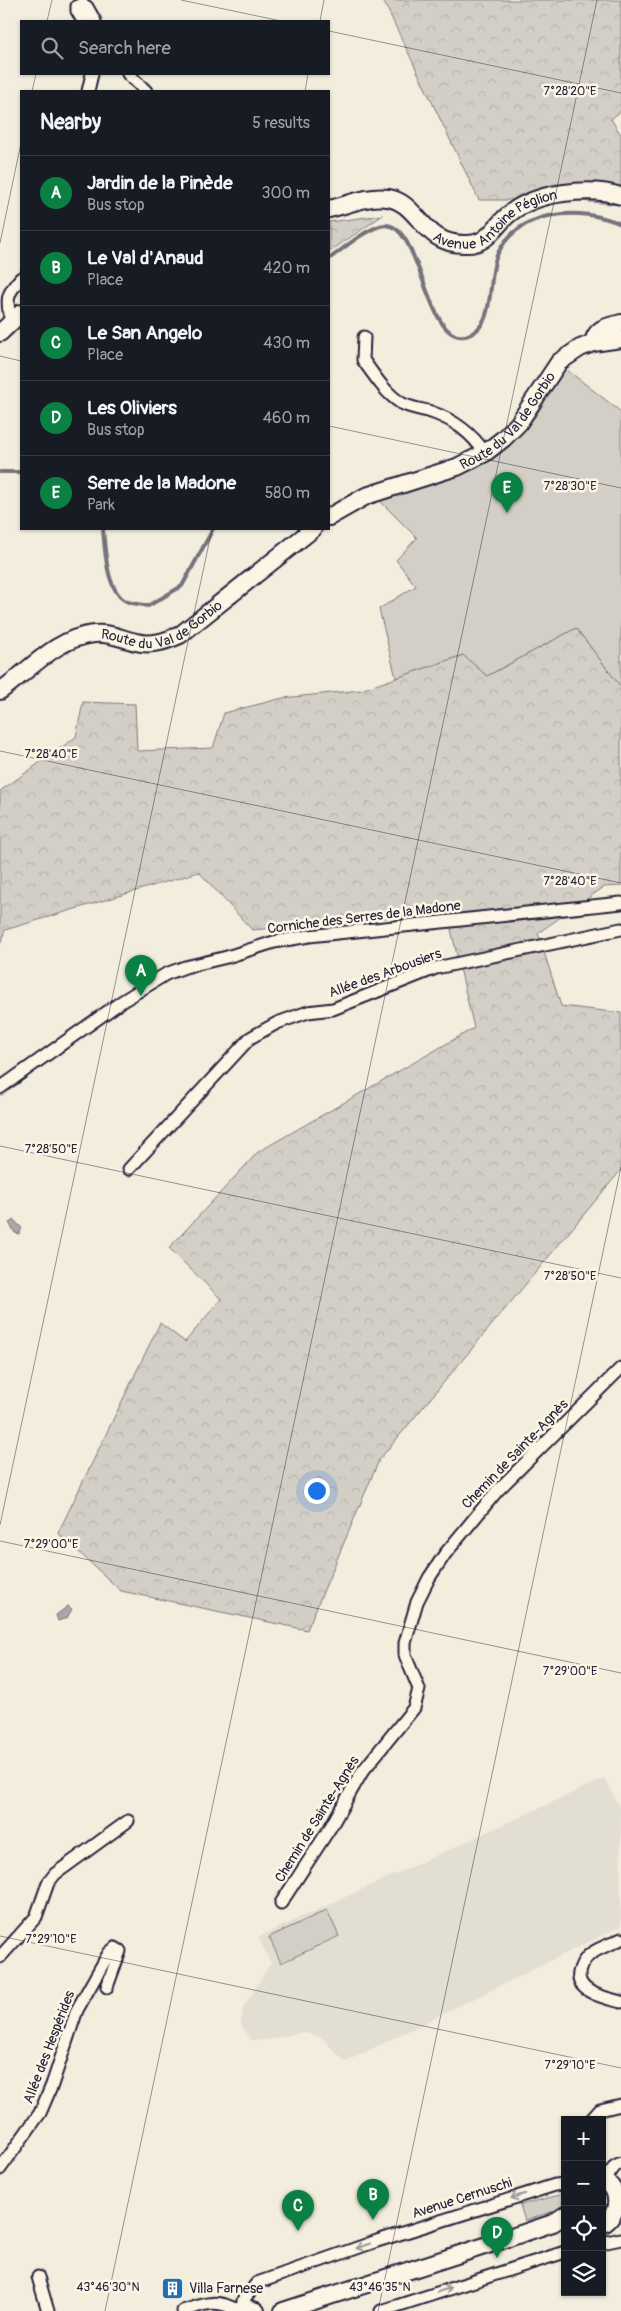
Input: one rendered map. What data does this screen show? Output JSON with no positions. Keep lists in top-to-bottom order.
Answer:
{
  "streets": {
    "street": [
      "Avenue Antoine Péglion",
      "Route du Val de Gorbio",
      "Corniche des Serres de la Madone",
      "Allée des Arbousiers",
      "Chemin de Sainte-Agnès",
      "Allée des Hespérides",
      "Avenue Cernuschi"
    ]
  },
  "places": {
    "building": ["Villa Farnese"]
  },
  "page": {
    "search": "Search here",
    "heading": ["Nearby", "5 results"],
    "list": [
      {
        "mark": "A",
        "name": "Jardin de la Pinède",
        "note": "Bus stop",
        "value": "300 m"
      },
      {
        "mark": "B",
        "name": "Le Val d'Anaud",
        "note": "Place",
        "value": "420 m"
      },
      {
        "mark": "C",
        "name": "Le San Angelo",
        "note": "Place",
        "value": "430 m"
      },
      {
        "mark": "D",
        "name": "Les Oliviers",
        "note": "Bus stop",
        "value": "460 m"
      },
      {
        "mark": "E",
        "name": "Serre de la Madone",
        "note": "Park",
        "value": "580 m"
      }
    ],
    "pins": [
      "E",
      "A",
      "B",
      "C",
      "D"
    ],
    "map_buttons": ["+", "−"]
  },
  "coordinates": [
    "7°28'20\"E",
    "7°28'30\"E",
    "7°28'40\"E",
    "7°28'50\"E",
    "7°29'00\"E",
    "7°29'10\"E",
    "43°46'30\"N",
    "43°46'35\"N"
  ]
}
